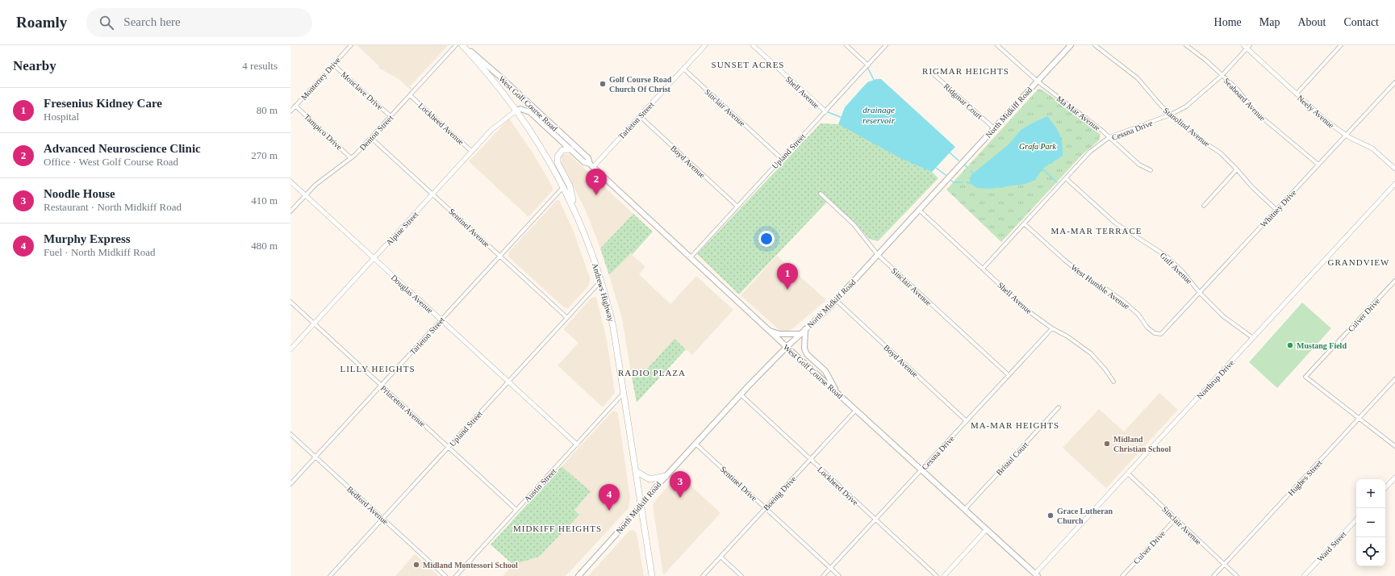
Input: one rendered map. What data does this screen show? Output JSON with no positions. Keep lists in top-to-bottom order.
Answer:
{
  "streets": {
    "main road": ["West Golf Course Road", "North Midkiff Road", "Andrews Highway"],
    "street": [
      "Monterrey Drive",
      "Monclave Drive",
      "Shell Avenue",
      "Seaboard Avenue",
      "Ridgmar Court",
      "Sinclair Avenue",
      "Neely Avenue",
      "Ma Mar Avenue",
      "Tarleton Street",
      "Lockheed Avenue",
      "Stanolind Avenue",
      "Cessna Drive",
      "Tampico Drive",
      "Denton Street",
      "Upland Street",
      "Boyd Avenue",
      "Whitney Drive",
      "Sentinel Avenue",
      "Alpine Street",
      "Gulf Avenue",
      "West Humble Avenue",
      "Douglas Avenue",
      "Culver Drive",
      "Northrup Drive",
      "Princeton Avenue",
      "Bristol Court",
      "Hughes Street",
      "Sentinel Drive",
      "Austin Street",
      "Lockheed Drive",
      "Boeing Drive",
      "Bedford Avenue",
      "Ward Street"
    ]
  },
  "crossings": [
    ["Monterrey Drive", "Monclave Drive"],
    ["Monterrey Drive", "Tampico Drive"],
    ["Monclave Drive", "Denton Street"],
    ["Shell Avenue", "North Midkiff Road"],
    ["Shell Avenue", "Cessna Drive"],
    ["Shell Avenue", "Upland Street"],
    ["Seaboard Avenue", "Cessna Drive"],
    ["Seaboard Avenue", "Whitney Drive"],
    ["Ridgmar Court", "North Midkiff Road"],
    ["West Golf Course Road", "North Midkiff Road"],
    ["West Golf Course Road", "Tarleton Street"],
    ["West Golf Course Road", "Cessna Drive"],
    ["West Golf Course Road", "Upland Street"],
    ["West Golf Course Road", "Alpine Street"],
    ["West Golf Course Road", "Andrews Highway"],
    ["West Golf Course Road", "Northrup Drive"],
    ["West Golf Course Road", "Bristol Court"],
    ["West Golf Course Road", "Boeing Drive"],
    ["Sinclair Avenue", "North Midkiff Road"],
    ["Sinclair Avenue", "Tarleton Street"],
    ["Sinclair Avenue", "Cessna Drive"],
    ["Sinclair Avenue", "Upland Street"],
    ["Sinclair Avenue", "Culver Drive"],
    ["Sinclair Avenue", "Northrup Drive"],
    ["Sinclair Avenue", "Hughes Street"],
    ["Neely Avenue", "Cessna Drive"],
    ["Neely Avenue", "Whitney Drive"],
    ["North Midkiff Road", "Ma Mar Avenue"],
    ["North Midkiff Road", "Boyd Avenue"],
    ["North Midkiff Road", "Andrews Highway"],
    ["North Midkiff Road", "Sentinel Drive"],
    ["North Midkiff Road", "Lockheed Drive"],
    ["Ma Mar Avenue", "Cessna Drive"],
    ["Tarleton Street", "Boyd Avenue"],
    ["Tarleton Street", "Sentinel Avenue"],
    ["Tarleton Street", "Andrews Highway"],
    ["Tarleton Street", "Douglas Avenue"],
    ["Tarleton Street", "Princeton Avenue"],
    ["Tarleton Street", "Bedford Avenue"],
    ["Lockheed Avenue", "Denton Street"],
    ["Lockheed Avenue", "Alpine Street"],
    ["Stanolind Avenue", "Cessna Drive"],
    ["Stanolind Avenue", "Whitney Drive"],
    ["Cessna Drive", "Boyd Avenue"],
    ["Cessna Drive", "Gulf Avenue"],
    ["Cessna Drive", "West Humble Avenue"],
    ["Cessna Drive", "Sentinel Drive"],
    ["Cessna Drive", "Lockheed Drive"],
    ["Tampico Drive", "Denton Street"],
    ["Denton Street", "Sentinel Avenue"],
    ["Denton Street", "Douglas Avenue"],
    ["Upland Street", "Boyd Avenue"],
    ["Upland Street", "Sentinel Avenue"],
    ["Upland Street", "Andrews Highway"],
    ["Upland Street", "Douglas Avenue"],
    ["Upland Street", "Princeton Avenue"],
    ["Upland Street", "Bedford Avenue"],
    ["Whitney Drive", "Gulf Avenue"],
    ["Whitney Drive", "West Humble Avenue"],
    ["Sentinel Avenue", "Alpine Street"],
    ["Alpine Street", "Andrews Highway"],
    ["Alpine Street", "Douglas Avenue"],
    ["Alpine Street", "Princeton Avenue"],
    ["Gulf Avenue", "Northrup Drive"],
    ["Andrews Highway", "Austin Street"],
    ["Douglas Avenue", "Austin Street"],
    ["Culver Drive", "Hughes Street"],
    ["Princeton Avenue", "Austin Street"],
    ["Sentinel Drive", "Boeing Drive"],
    ["Lockheed Drive", "Boeing Drive"]
  ],
  "districts": [
    "SUNSET ACRES",
    "RIGMAR HEIGHTS",
    "MA-MAR TERRACE",
    "GRANDVIEW",
    "LILLY HEIGHTS",
    "RADIO PLAZA",
    "MA-MAR HEIGHTS",
    "MIDKIFF HEIGHTS"
  ],
  "water": ["drainage reservoir"],
  "parks": ["Grafa Park"],
  "places": [
    "Golf Course Road Church Of Christ",
    "Mustang Field",
    "Midland Christian School",
    "Grace Lutheran Church",
    "Midland Montessori School"
  ],
  "page": {
    "header": "Roamly",
    "search": "Search here",
    "nav": [
      "Home",
      "Map",
      "About",
      "Contact"
    ],
    "heading": ["Nearby", "4 results"],
    "list": [
      {
        "mark": "1",
        "name": "Fresenius Kidney Care",
        "note": "Hospital",
        "value": "80 m"
      },
      {
        "mark": "2",
        "name": "Advanced Neuroscience Clinic",
        "note": "Office · West Golf Course Road",
        "value": "270 m"
      },
      {
        "mark": "3",
        "name": "Noodle House",
        "note": "Restaurant · North Midkiff Road",
        "value": "410 m"
      },
      {
        "mark": "4",
        "name": "Murphy Express",
        "note": "Fuel · North Midkiff Road",
        "value": "480 m"
      }
    ],
    "pins": [
      "2",
      "1",
      "3",
      "4"
    ],
    "map_buttons": ["+", "−"]
  }
}
